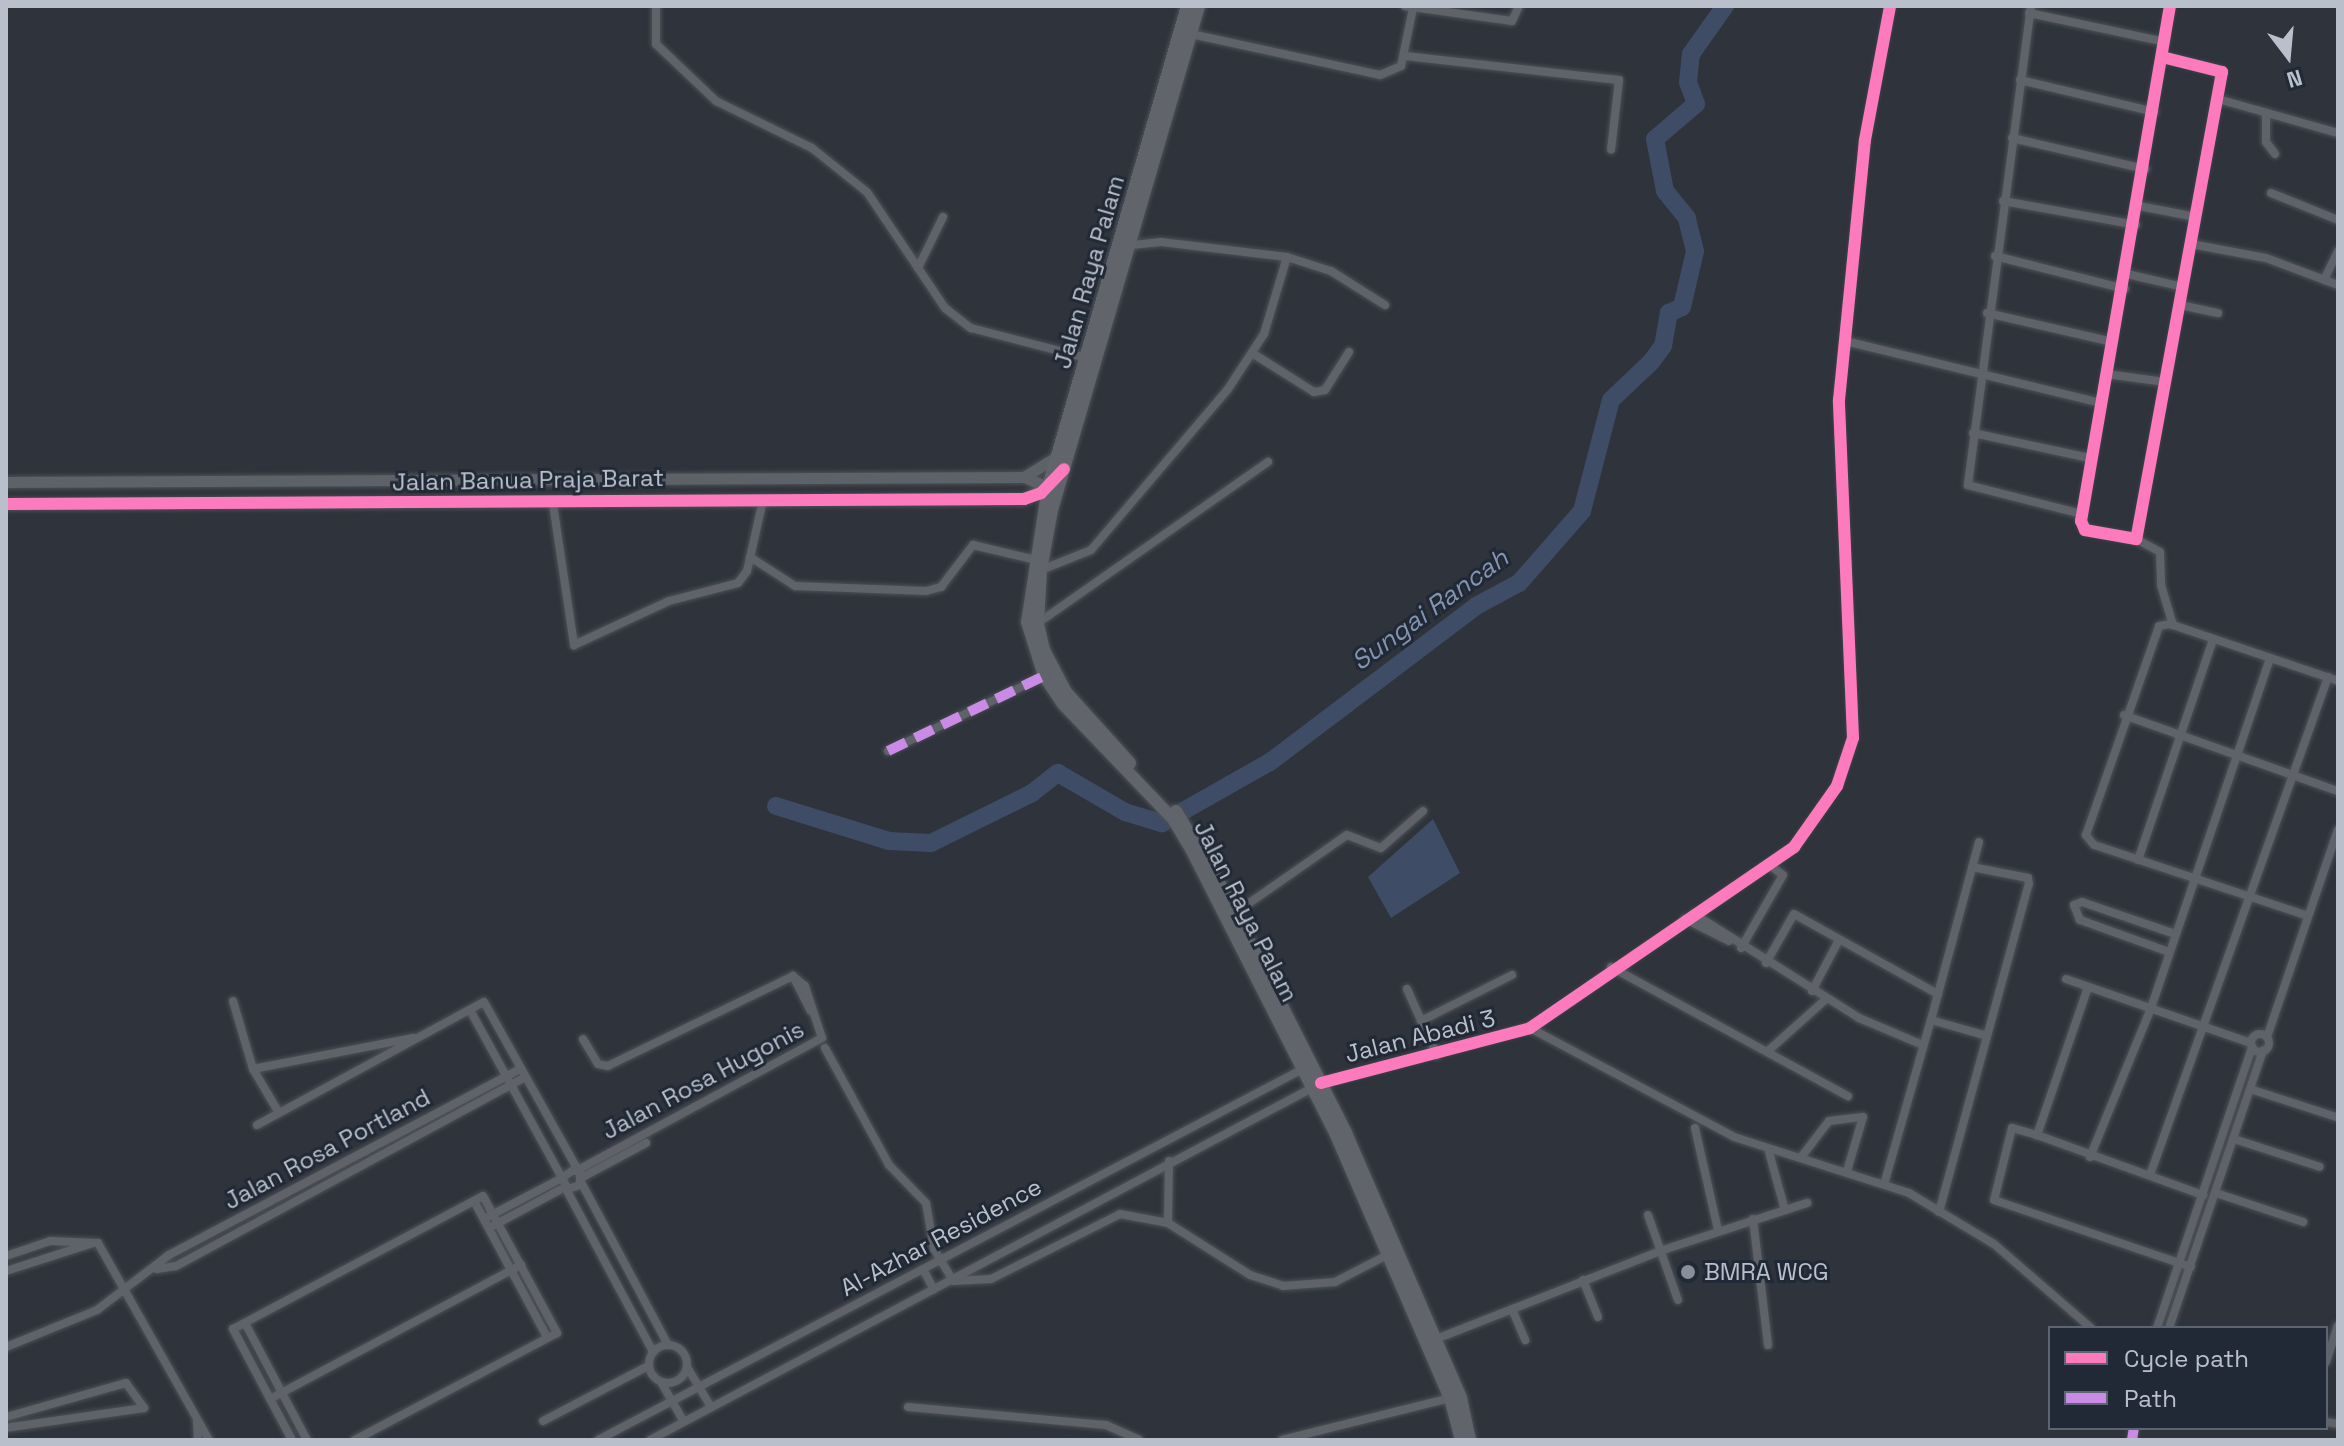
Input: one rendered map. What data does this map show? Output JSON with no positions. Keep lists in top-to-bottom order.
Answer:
{
  "streets": {
    "main road": ["Jalan Raya Palam"],
    "street": [
      "Jalan Banua Praja Barat",
      "Jalan Abadi 3",
      "Jalan Rosa Hugonis",
      "Jalan Rosa Portland",
      "Al-Azhar Residence"
    ]
  },
  "crossings": [
    ["Jalan Raya Palam", "Jalan Banua Praja Barat"],
    ["Jalan Raya Palam", "Jalan Abadi 3"],
    ["Jalan Raya Palam", "Al-Azhar Residence"],
    ["Jalan Abadi 3", "Al-Azhar Residence"]
  ],
  "water": ["Sungai Rancah"],
  "places": ["BMRA WCG"],
  "legend": ["Cycle path", "Path"],
  "north": "bottom"
}
